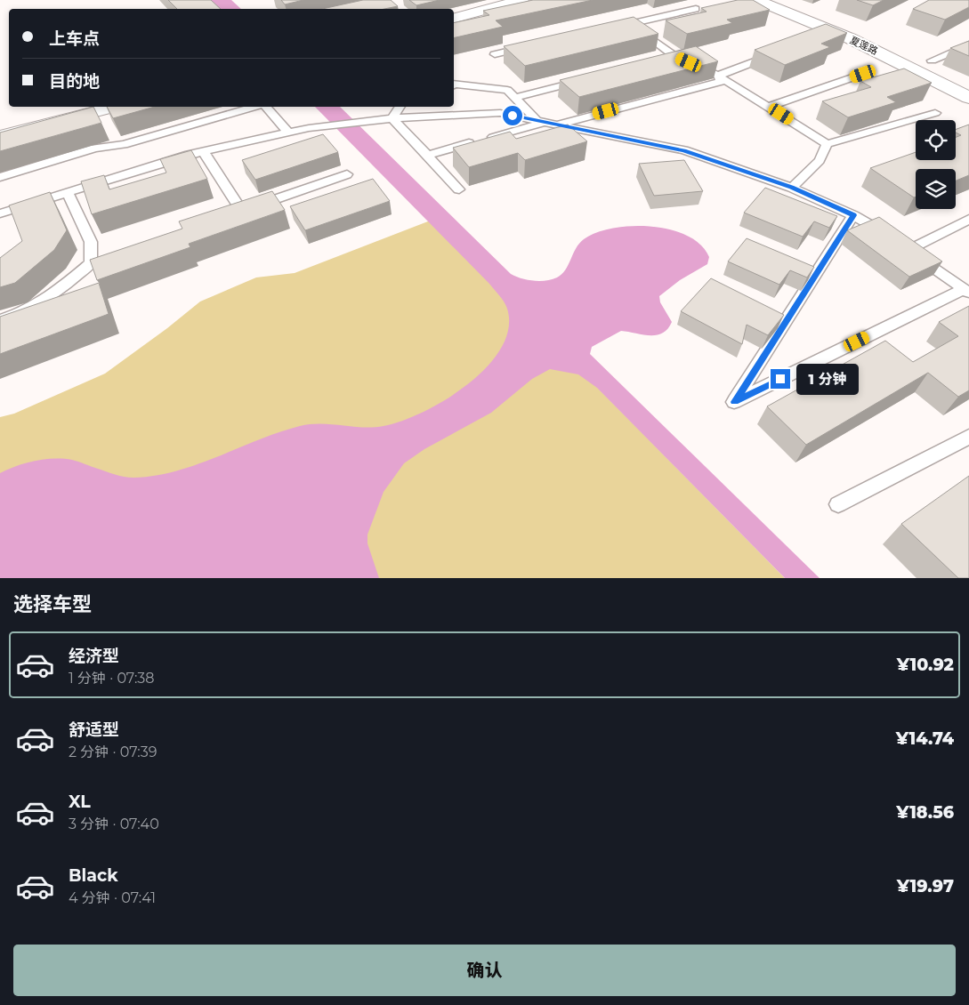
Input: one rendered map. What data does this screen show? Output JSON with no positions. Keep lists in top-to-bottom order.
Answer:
{
  "streets": {
    "street": ["夏莲路"]
  },
  "page": {
    "banner": ["上车点", "目的地"],
    "bubble": "1 分钟",
    "heading": "选择车型",
    "list": [
      {
        "name": "经济型",
        "note": "1 分钟 · 07:38",
        "value": "¥10.92"
      },
      {
        "name": "舒适型",
        "note": "2 分钟 · 07:39",
        "value": "¥14.74"
      },
      {
        "name": "XL",
        "note": "3 分钟 · 07:40",
        "value": "¥18.56"
      },
      {
        "name": "Black",
        "note": "4 分钟 · 07:41",
        "value": "¥19.97"
      }
    ],
    "buttons": "确认"
  }
}
